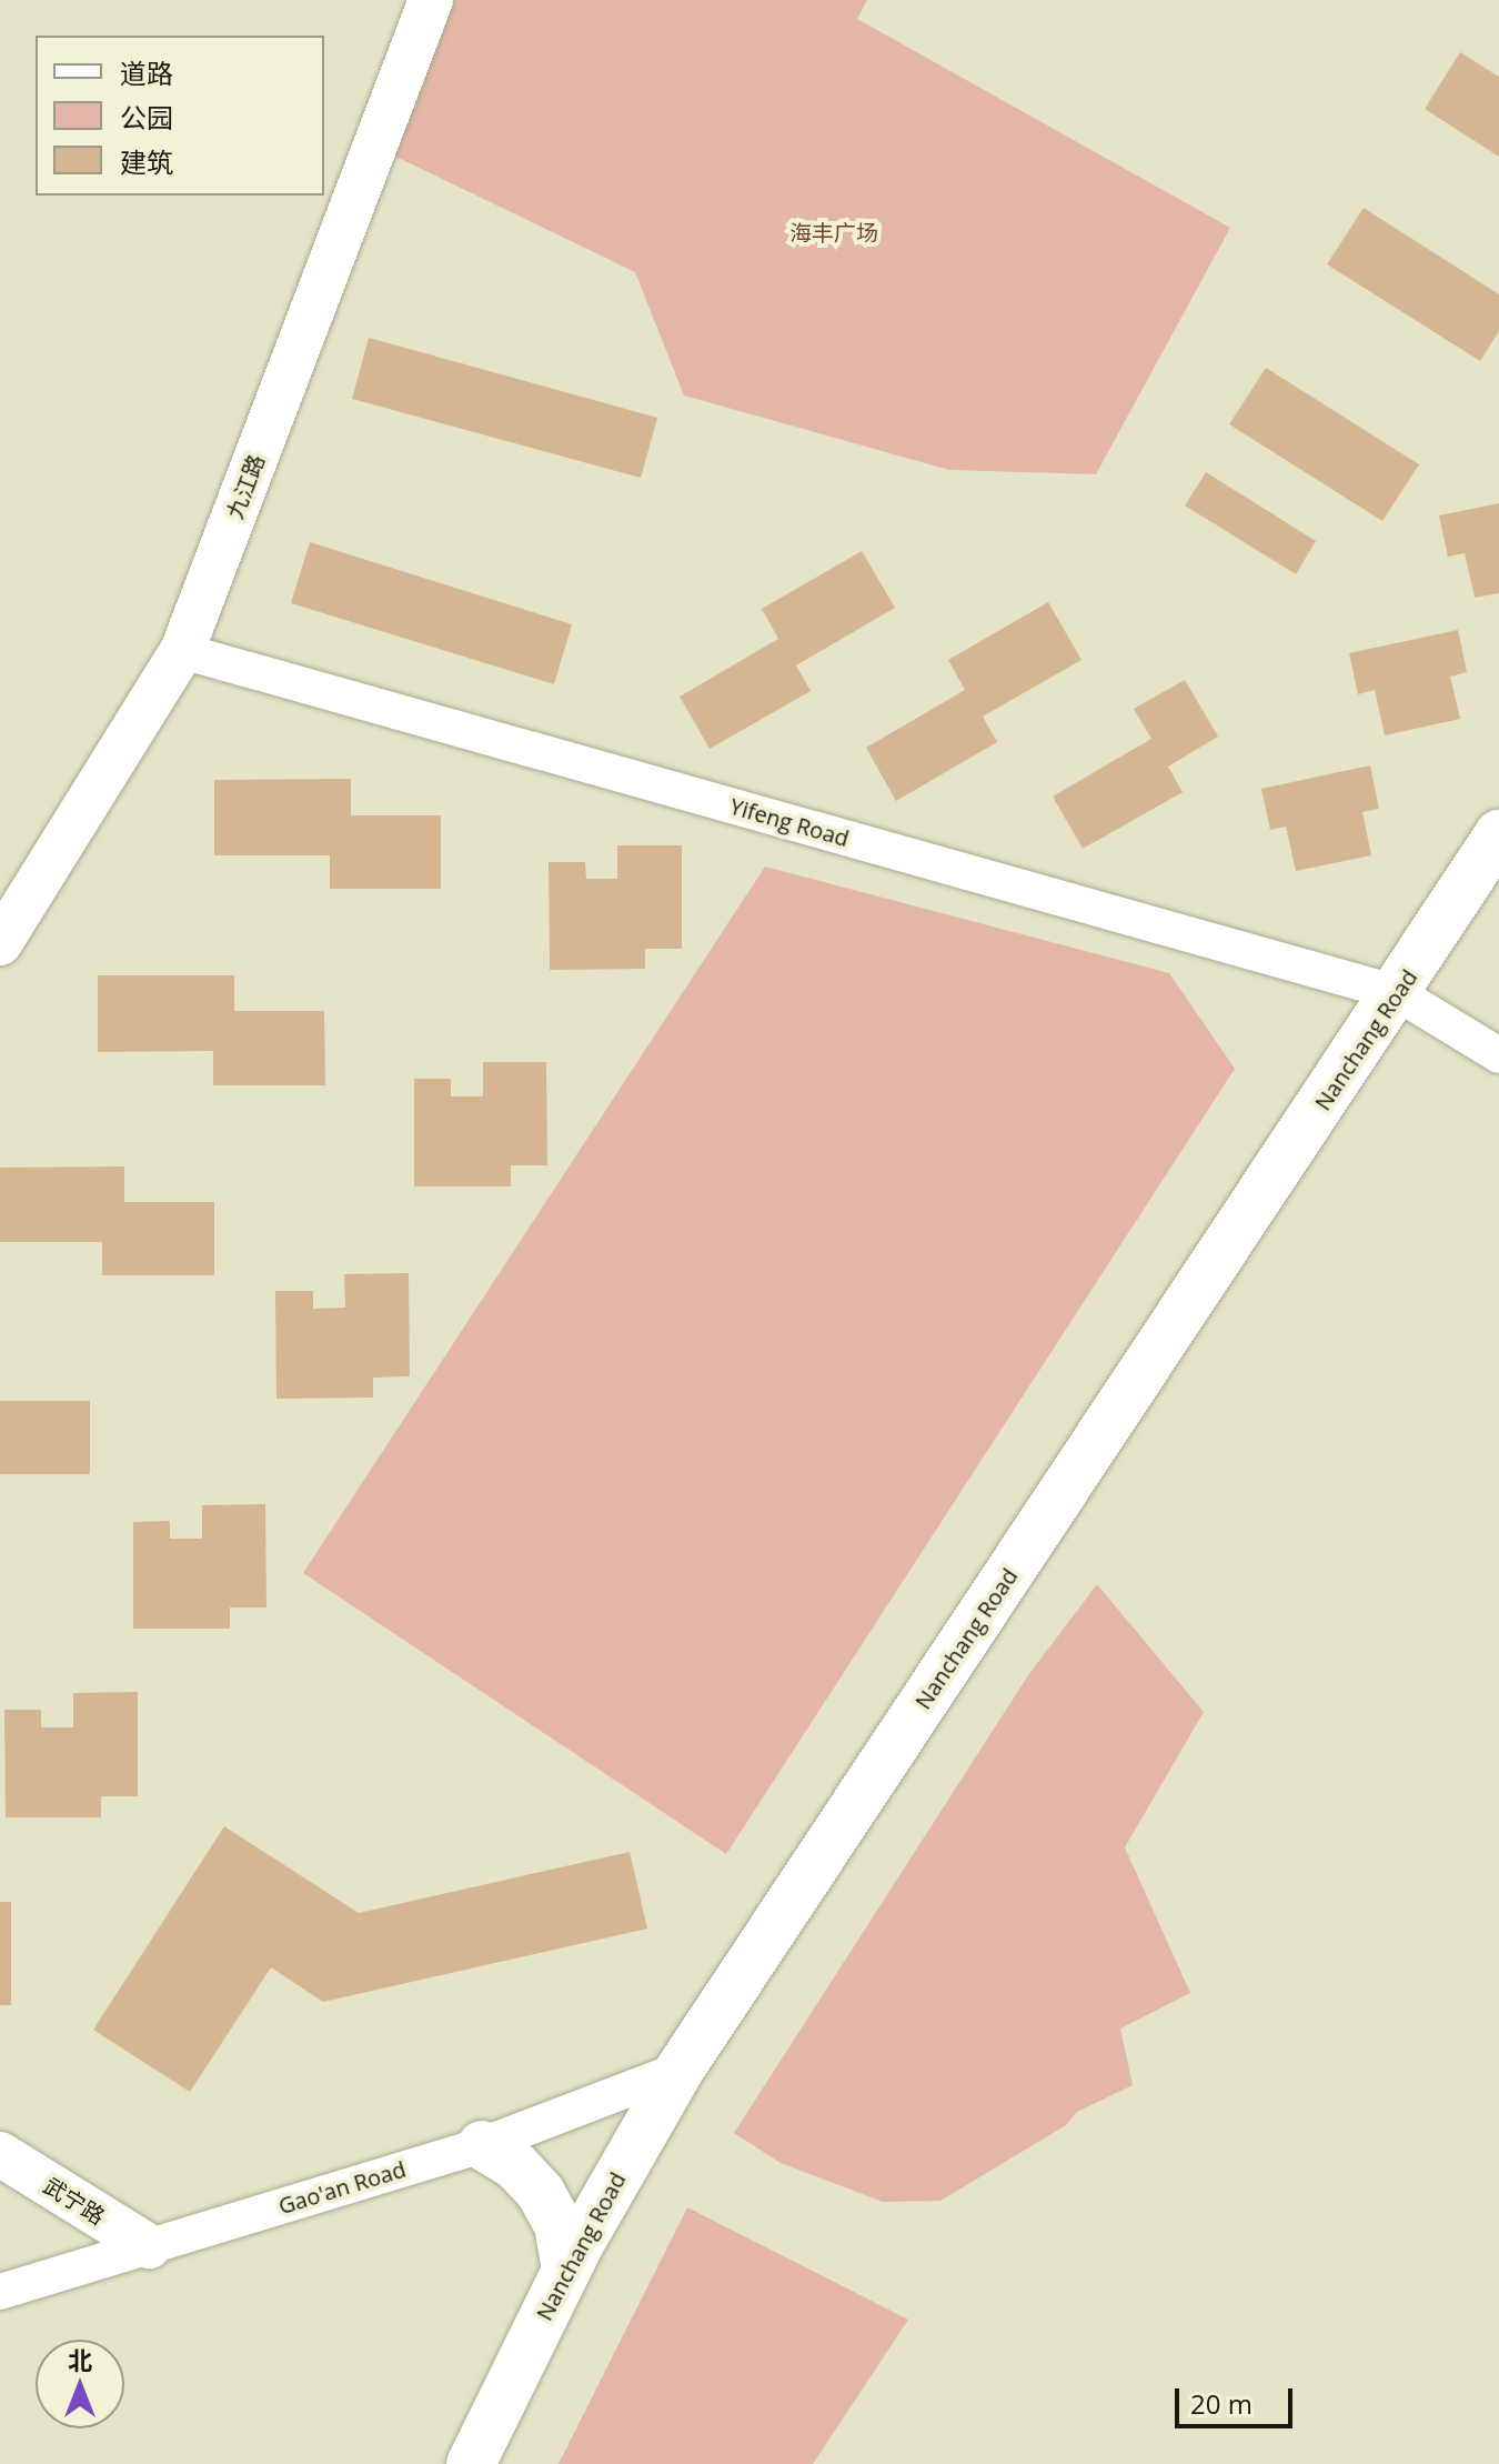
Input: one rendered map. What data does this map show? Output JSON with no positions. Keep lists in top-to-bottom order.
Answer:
{
  "streets": {
    "main road": ["Nanchang Road"],
    "street": [
      "九江路",
      "Yifeng Road",
      "Gao'an Road",
      "武宁路"
    ]
  },
  "crossings": [
    ["九江路", "Yifeng Road"],
    ["Yifeng Road", "Nanchang Road"],
    ["Nanchang Road", "Gao'an Road"],
    ["Gao'an Road", "武宁路"]
  ],
  "parks": ["海丰广场"],
  "legend": ["道路", "公园", "建筑"],
  "scale_bar": "20 m",
  "north": "top"
}
